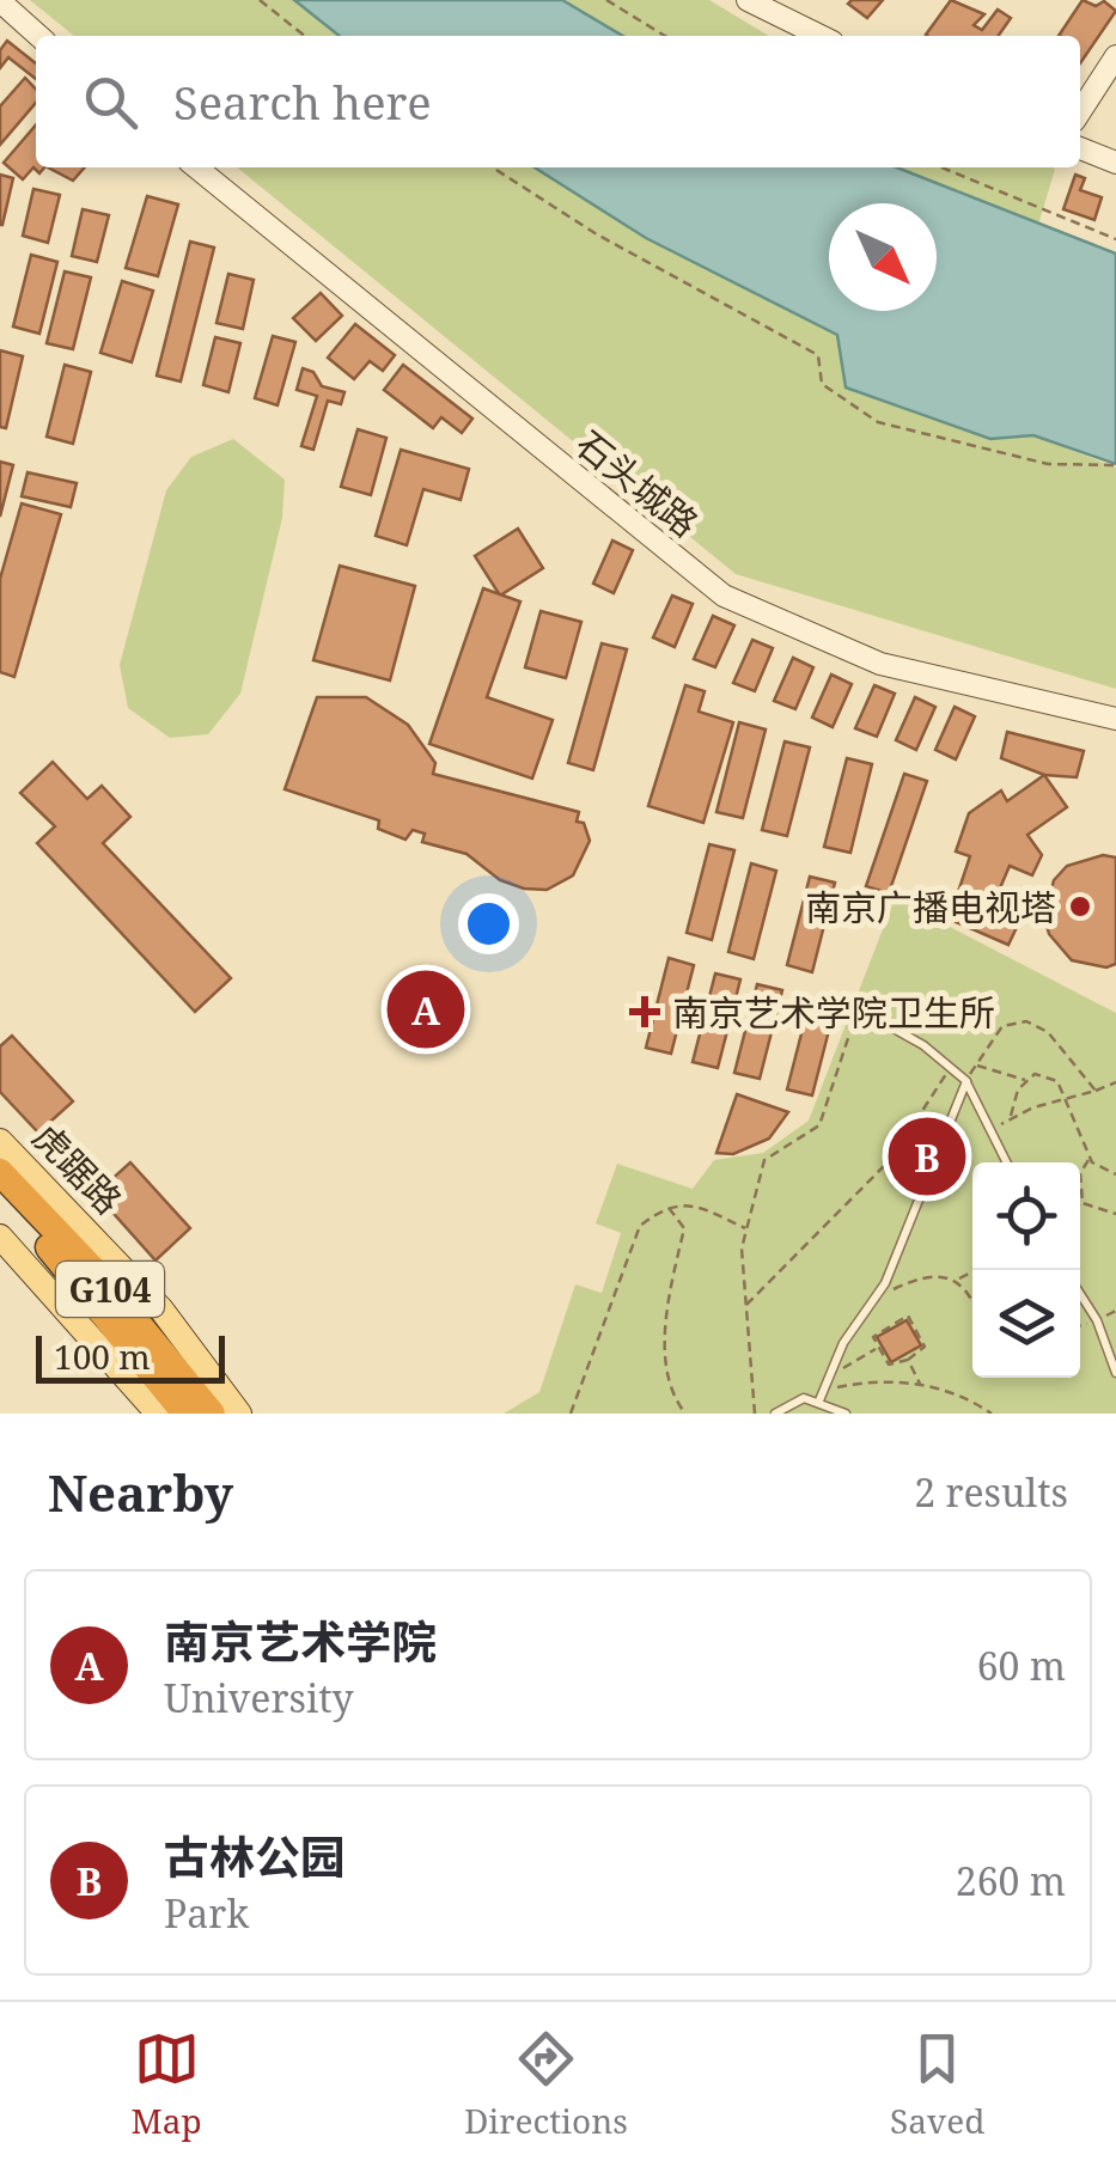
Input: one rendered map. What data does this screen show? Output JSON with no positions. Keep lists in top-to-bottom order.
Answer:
{
  "streets": {
    "highway": ["G104"],
    "main road": ["虎踞路"],
    "street": ["石头城路"]
  },
  "crossings": [
    ["虎踞路", "G104"]
  ],
  "places": {
    "other": ["南京广播电视塔"],
    "health": ["南京艺术学院卫生所"]
  },
  "scale_bar": "100 m",
  "north": "bottom right",
  "page": {
    "search": "Search here",
    "pins": ["A", "B"],
    "scale": "100 m",
    "heading": ["Nearby", "2 results"],
    "list": [
      {
        "mark": "A",
        "name": "南京艺术学院",
        "note": "University",
        "value": "60 m"
      },
      {
        "mark": "B",
        "name": "古林公园",
        "note": "Park",
        "value": "260 m"
      }
    ],
    "nav": ["Map", "Directions", "Saved"]
  }
}
